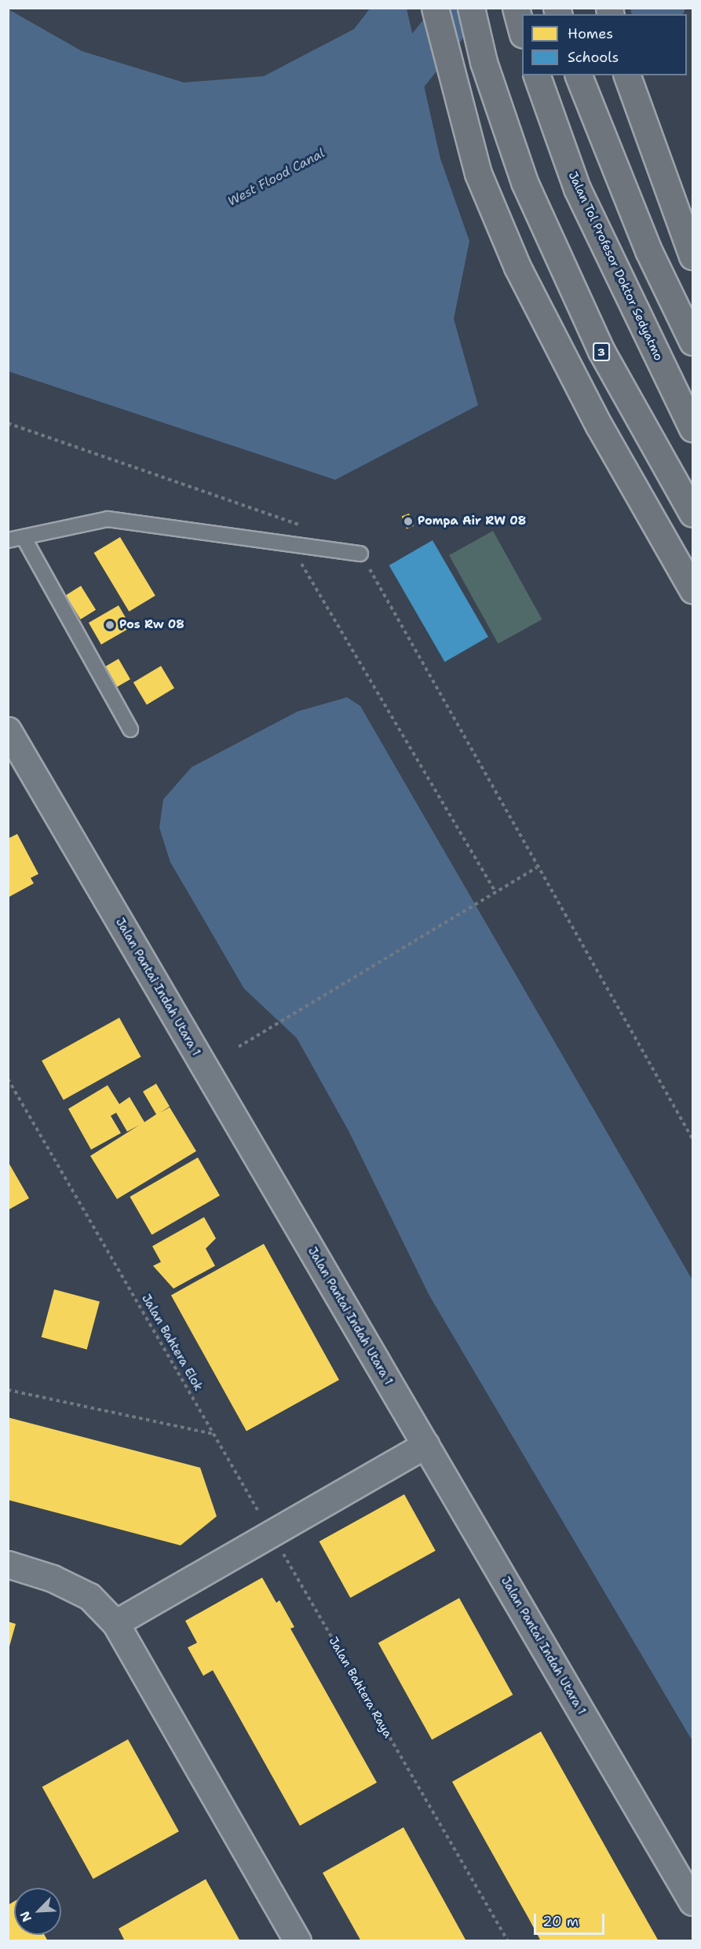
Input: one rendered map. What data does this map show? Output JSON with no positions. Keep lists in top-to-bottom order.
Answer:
{
  "streets": {
    "highway": ["Jalan Tol Profesor Doktor Sedyatmo", "3"],
    "street": ["Jalan Pantai Indah Utara 1"],
    "path": ["Jalan Bahtera Elok", "Jalan Bahtera Raya"]
  },
  "crossings": [
    ["Jalan Bahtera Elok", "Jalan Bahtera Raya"]
  ],
  "water": ["West Flood Canal"],
  "places": ["Pompa Air RW 08", "Pos Rw 08"],
  "legend": ["Homes", "Schools"],
  "scale_bar": "20 m",
  "north": "bottom left"
}
